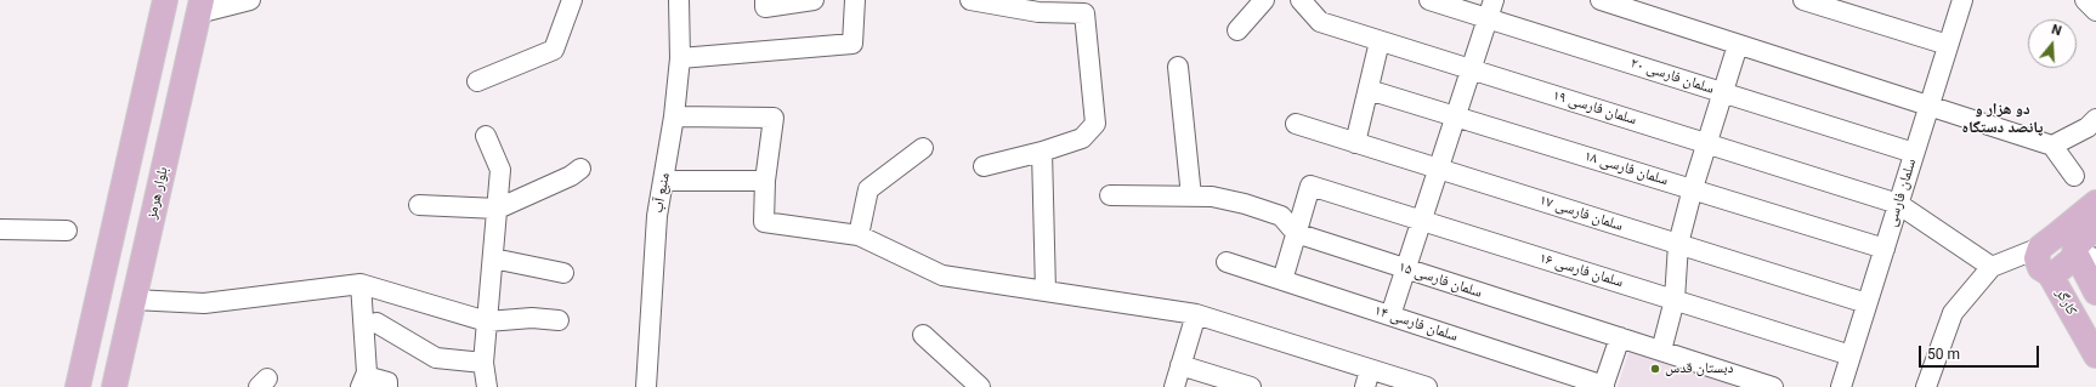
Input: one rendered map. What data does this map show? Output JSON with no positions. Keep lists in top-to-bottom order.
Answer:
{
  "streets": {
    "main road": ["بلوار هرمز", "کارگر"],
    "street": [
      "سلمان فارسی ۲۰",
      "سلمان فارسی ۱۹",
      "سلمان فارسی ۱۸",
      "منبع آب",
      "سلمان فارسی",
      "سلمان فارسی ۱۷",
      "سلمان فارسی ۱۶",
      "سلمان فارسی ۱۵",
      "سلمان فارسی ۱۴"
    ]
  },
  "crossings": [
    ["سلمان فارسی ۲۰", "سلمان فارسی"],
    ["سلمان فارسی ۱۹", "سلمان فارسی"],
    ["سلمان فارسی ۱۸", "سلمان فارسی"],
    ["سلمان فارسی", "سلمان فارسی ۱۷"],
    ["سلمان فارسی", "سلمان فارسی ۱۶"],
    ["سلمان فارسی ۱۶", "سلمان فارسی ۱۵"]
  ],
  "districts": ["دو هزار و پانصد دستگاه"],
  "places": ["دبستان قدس"],
  "scale_bar": "50 m",
  "north": "top"
}
